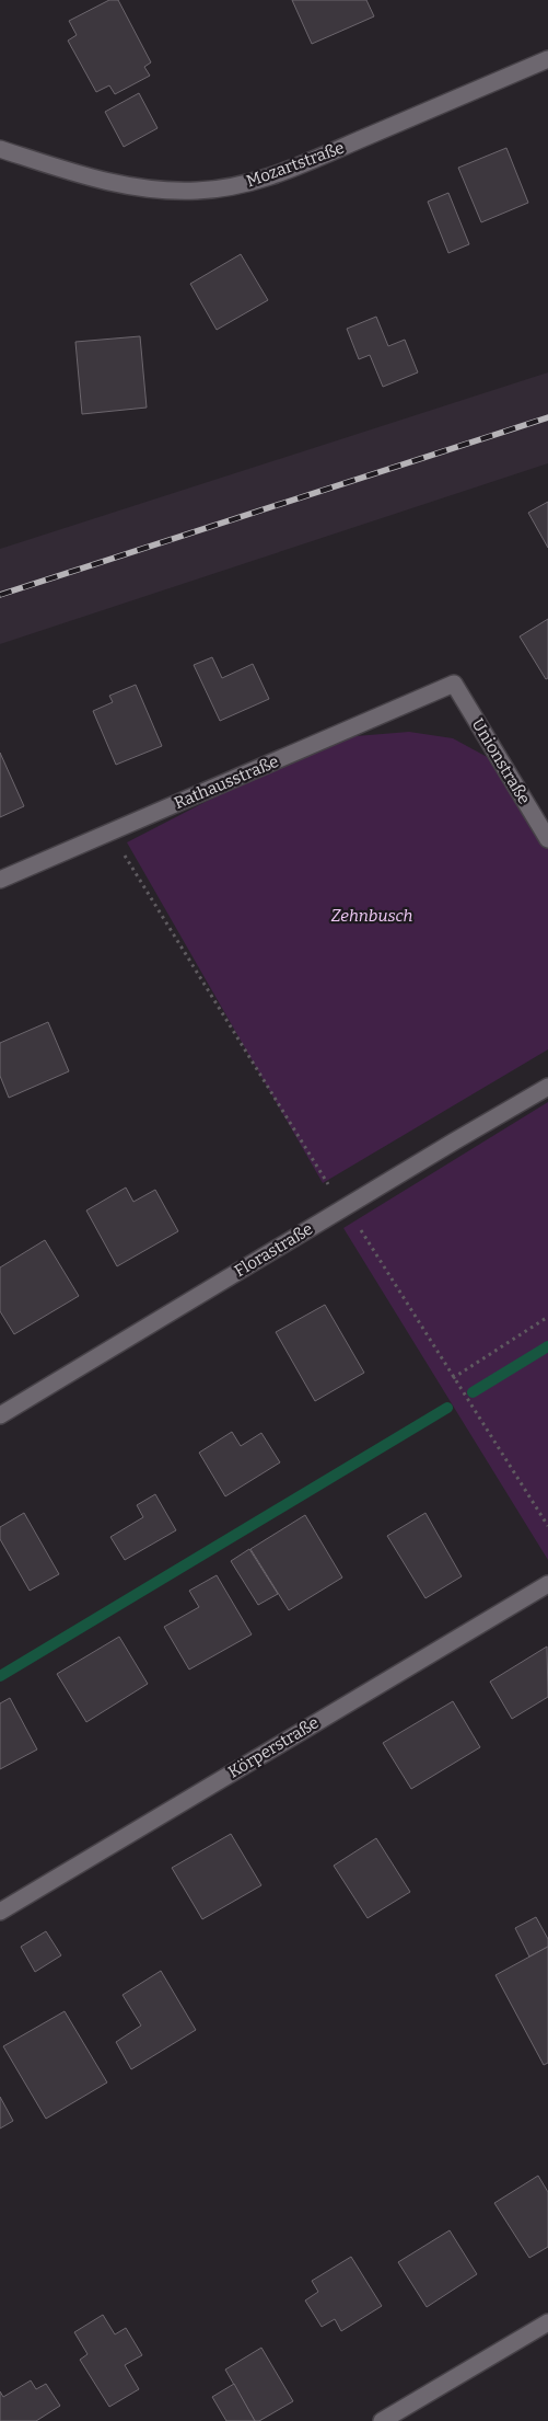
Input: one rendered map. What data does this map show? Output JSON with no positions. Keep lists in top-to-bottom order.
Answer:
{
  "streets": {
    "street": [
      "Mozartstraße",
      "Unionstraße",
      "Rathausstraße",
      "Florastraße",
      "Körperstraße"
    ]
  },
  "crossings": [
    ["Unionstraße", "Rathausstraße"]
  ],
  "parks": ["Zehnbusch"]
}
